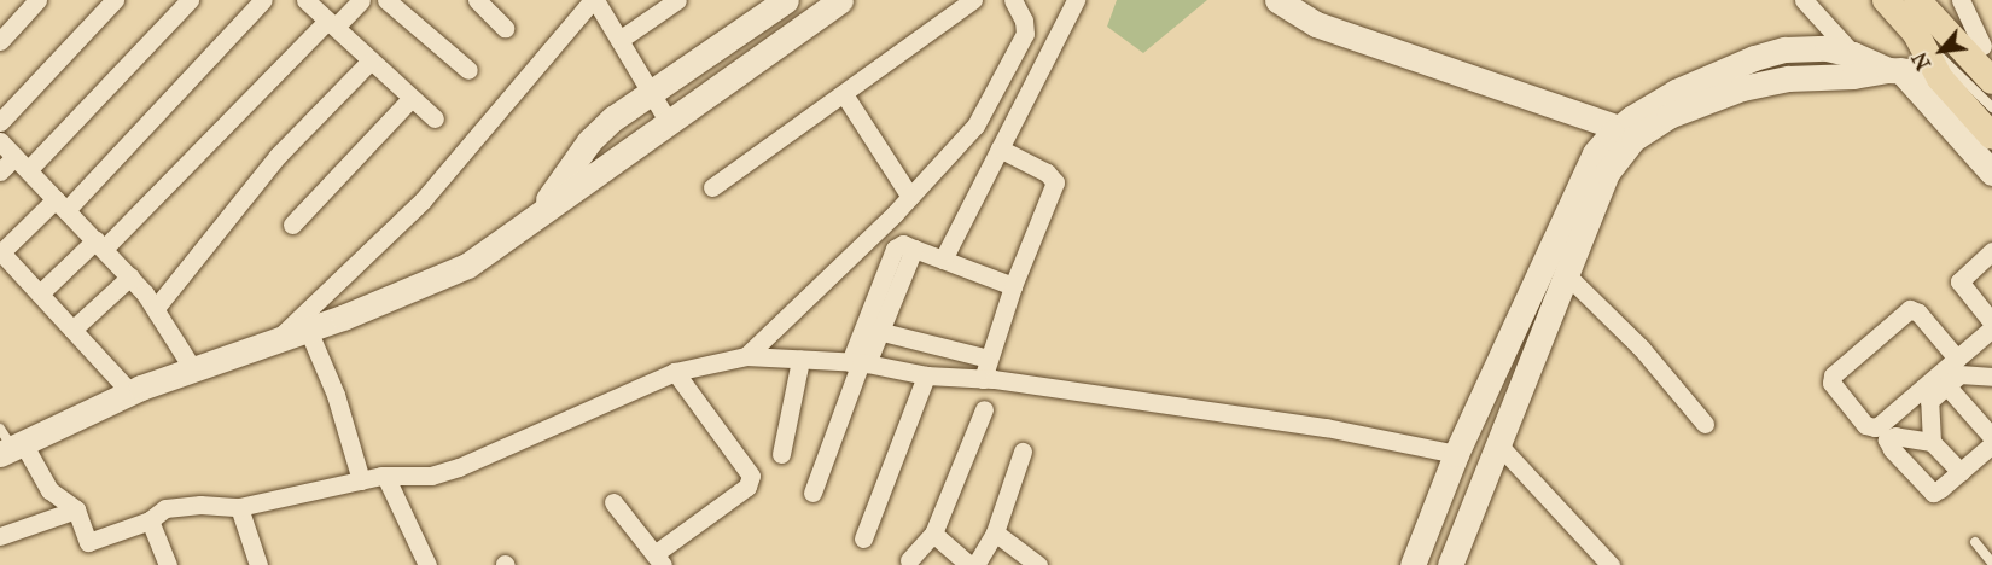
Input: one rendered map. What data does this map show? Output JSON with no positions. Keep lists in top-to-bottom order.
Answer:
{
  "north": "bottom left"
}
